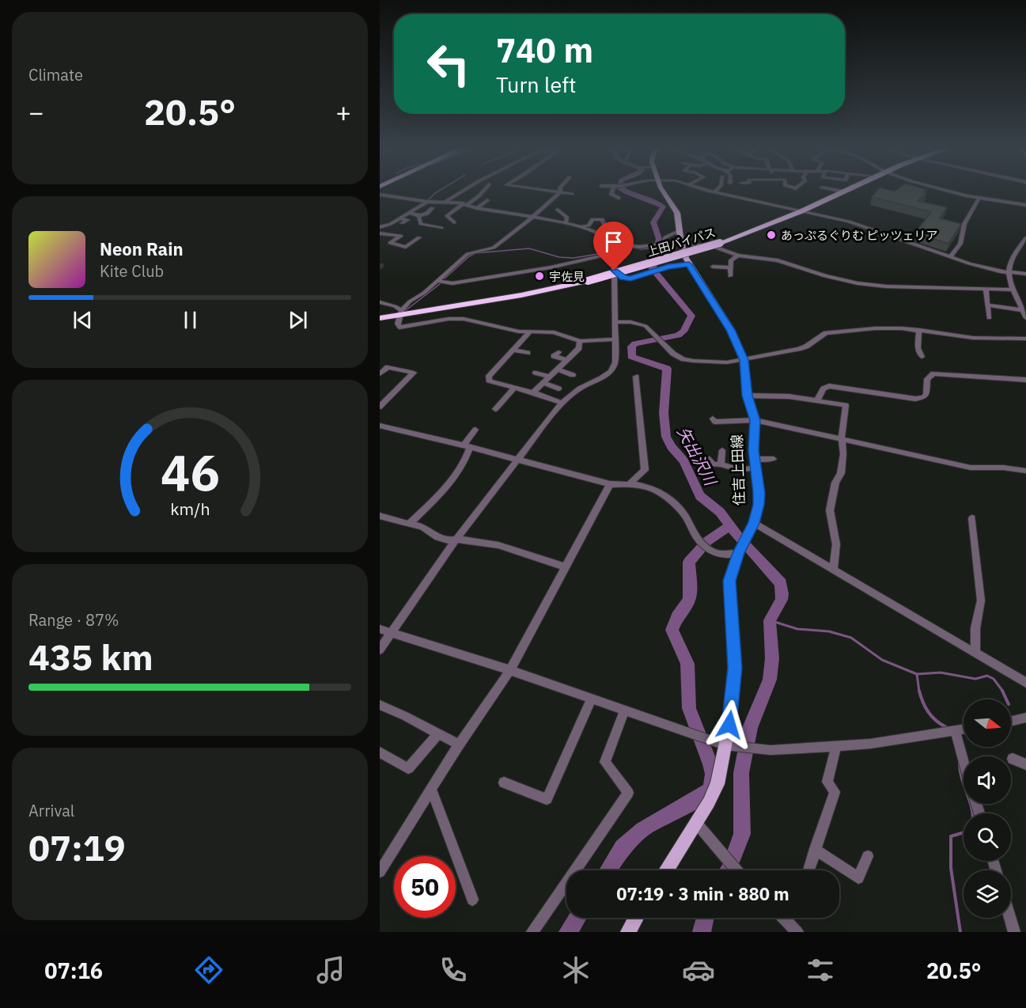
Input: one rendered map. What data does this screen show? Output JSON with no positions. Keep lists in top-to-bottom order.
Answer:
{
  "streets": {
    "highway": ["上田バイパス"],
    "main road": ["住吉上田線"]
  },
  "water": ["矢出沢川"],
  "places": ["あっぷるぐりむ ピッツェリア", "宇佐見"],
  "north": "right",
  "page": {
    "tile": [
      "Climate",
      ["Range · 87%", "435 km"],
      ["Arrival", "07:19"]
    ],
    "turn": ["740 m", "Turn left"],
    "heat": ["−", "20.5°", "+"],
    "song": ["Neon Rain", "Kite Club"],
    "limit": "50",
    "trip": "07:19 · 3 min · 880 m",
    "tabs": ["07:16", "20.5°"],
    "gauge": ["46", "km/h"]
  }
}
